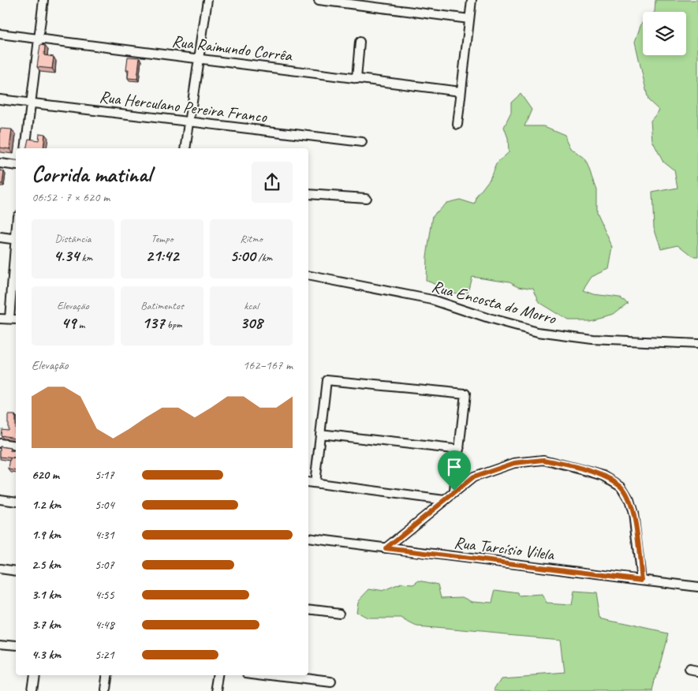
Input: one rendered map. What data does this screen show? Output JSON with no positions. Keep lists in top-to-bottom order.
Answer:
{
  "streets": {
    "street": [
      "Rua Raimundo Corrêa",
      "Rua Herculano Pereira Franco",
      "Rua Encosta do Morro",
      "Rua Tarcísio Vilela"
    ]
  },
  "page": {
    "heading": ["Corrida matinal", "06:52 · 7 × 620 m"],
    "stats": [
      ["Distância", "4.34 km"],
      ["Tempo", "21:42"],
      ["Ritmo", "5:00 /km"],
      ["Elevação", "49 m"],
      ["Batimentos", "137 bpm"],
      ["kcal", "308"]
    ],
    "chart": ["Elevação", "162–167 m"],
    "list": [
      {
        "name": "620 m",
        "note": "5:17"
      },
      {
        "name": "1.2 km",
        "note": "5:04"
      },
      {
        "name": "1.9 km",
        "note": "4:31"
      },
      {
        "name": "2.5 km",
        "note": "5:07"
      },
      {
        "name": "3.1 km",
        "note": "4:55"
      },
      {
        "name": "3.7 km",
        "note": "4:48"
      },
      {
        "name": "4.3 km",
        "note": "5:21"
      }
    ]
  }
}
